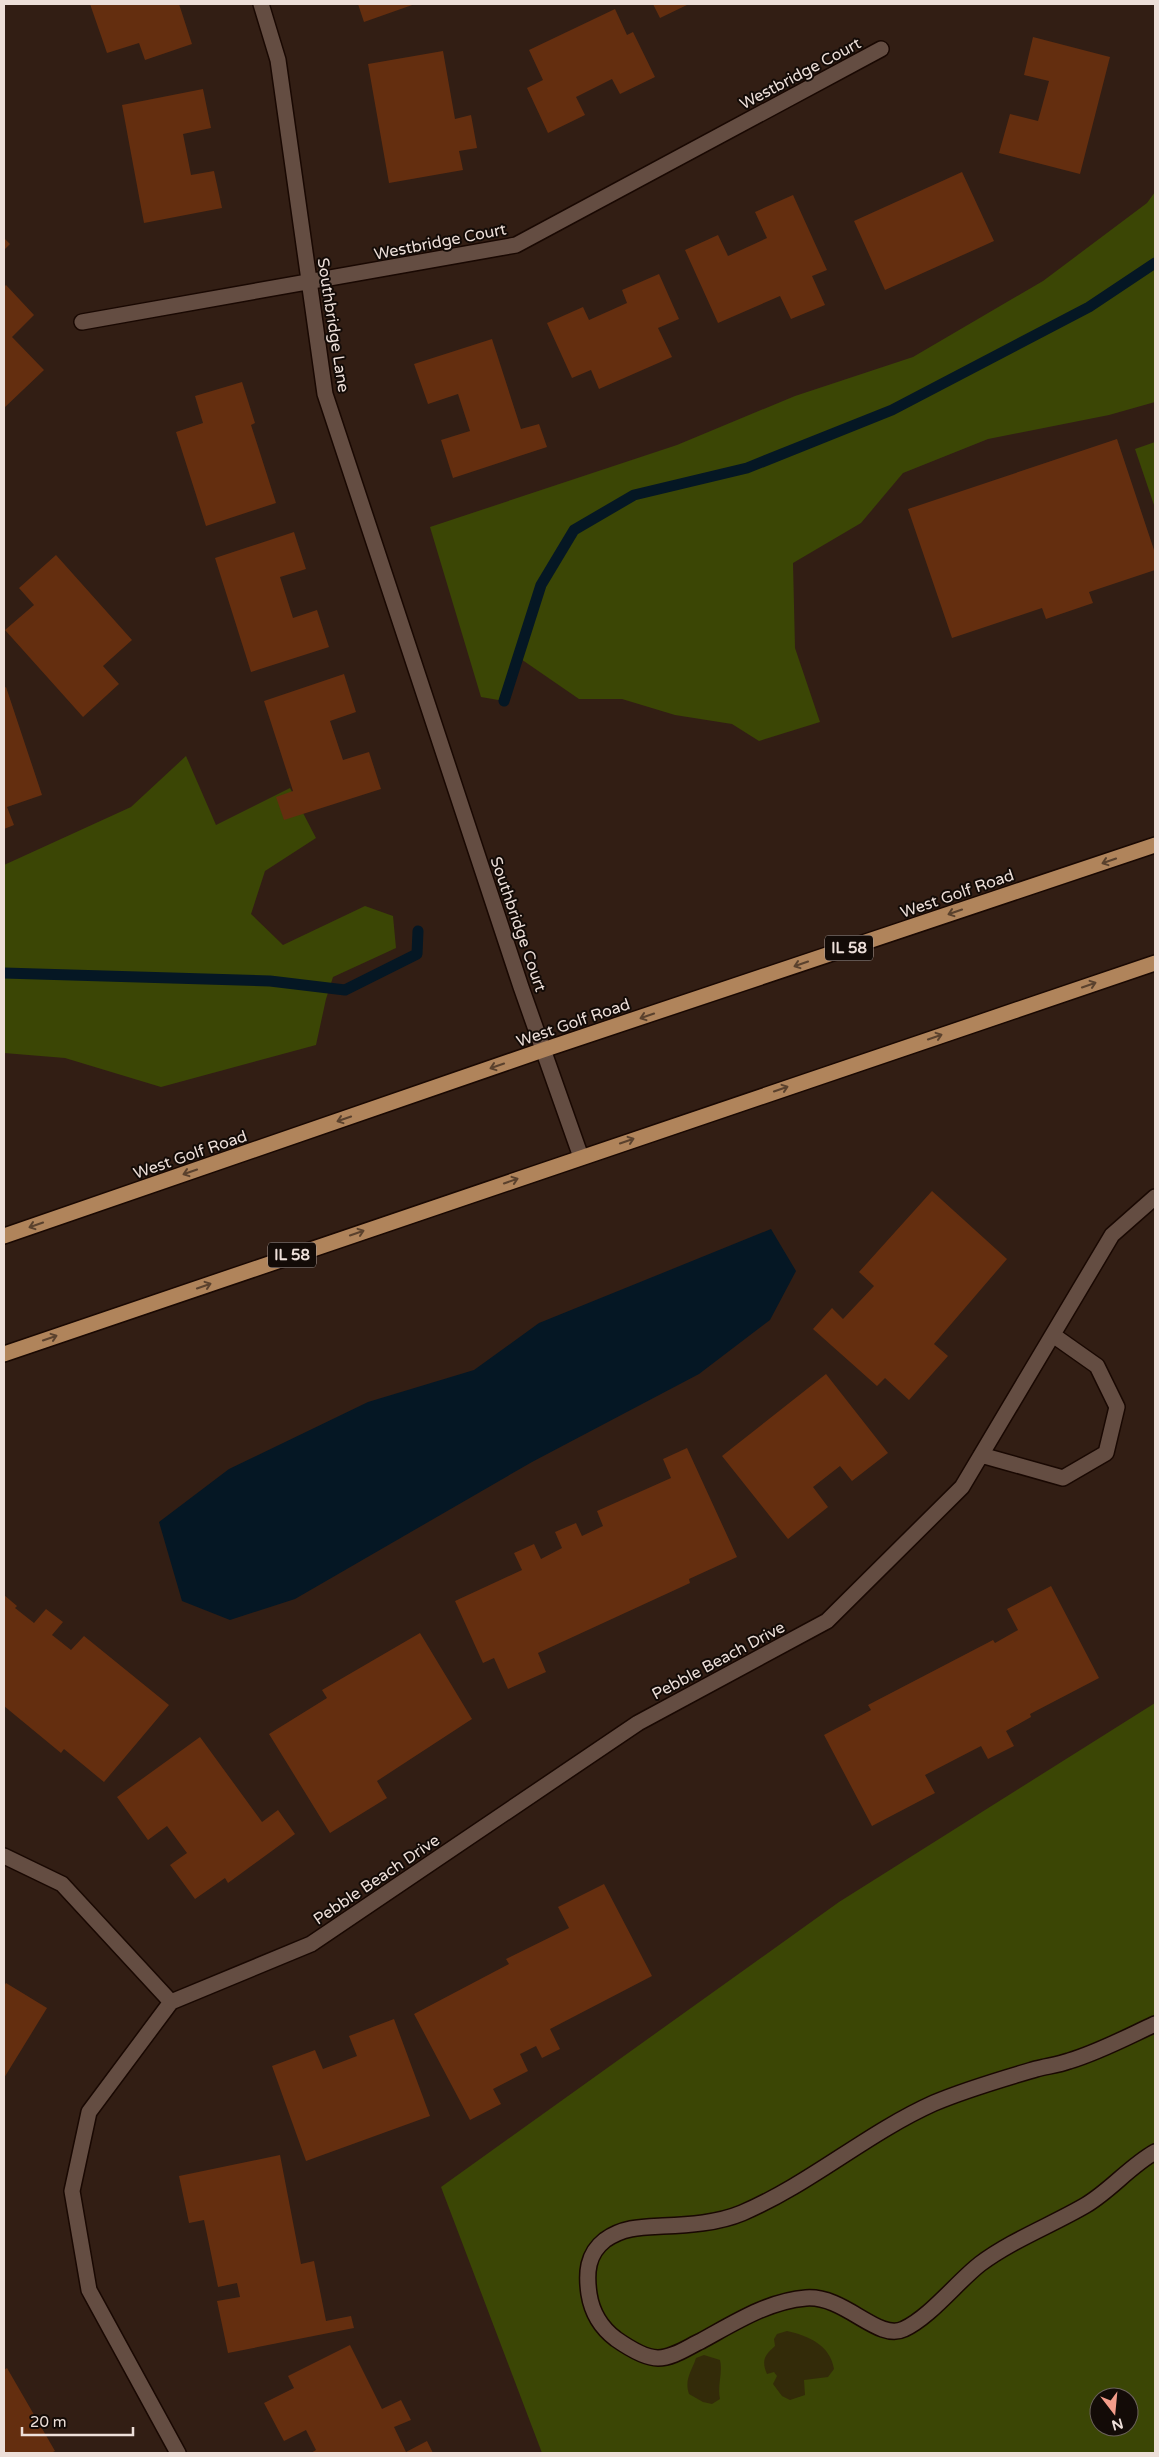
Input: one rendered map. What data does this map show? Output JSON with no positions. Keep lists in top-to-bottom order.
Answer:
{
  "streets": {
    "main road": ["West Golf Road", "IL 58"],
    "street": [
      "Westbridge Court",
      "Southbridge Lane",
      "Southbridge Court",
      "Pebble Beach Drive"
    ]
  },
  "crossings": [
    ["Westbridge Court", "Southbridge Lane"],
    ["Southbridge Lane", "Southbridge Court"],
    ["West Golf Road", "Southbridge Court"],
    ["Southbridge Court", "IL 58"]
  ],
  "scale_bar": "20 m",
  "north": "bottom"
}
